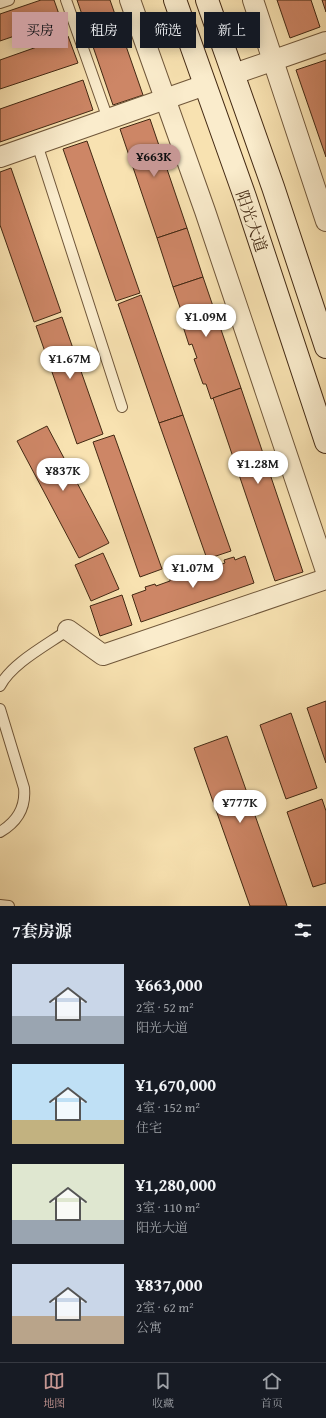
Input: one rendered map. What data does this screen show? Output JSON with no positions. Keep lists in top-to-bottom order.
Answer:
{
  "streets": {
    "main road": ["阳光大道"]
  },
  "page": {
    "chip": [
      "买房",
      "租房",
      "筛选",
      "新上"
    ],
    "price": [
      "¥663K",
      "¥1.09M",
      "¥1.67M",
      "¥1.28M",
      "¥837K",
      "¥1.07M",
      "¥777K"
    ],
    "heading": "7套房源",
    "list": [
      {
        "name": "¥663,000",
        "note": "2室 · 52 m² · 阳光大道"
      },
      {
        "name": "¥1,670,000",
        "note": "4室 · 152 m² · 住宅"
      },
      {
        "name": "¥1,280,000",
        "note": "3室 · 110 m² · 阳光大道"
      },
      {
        "name": "¥837,000",
        "note": "2室 · 62 m² · 公寓"
      }
    ],
    "tabs": ["地图", "收藏", "首页"]
  }
}
